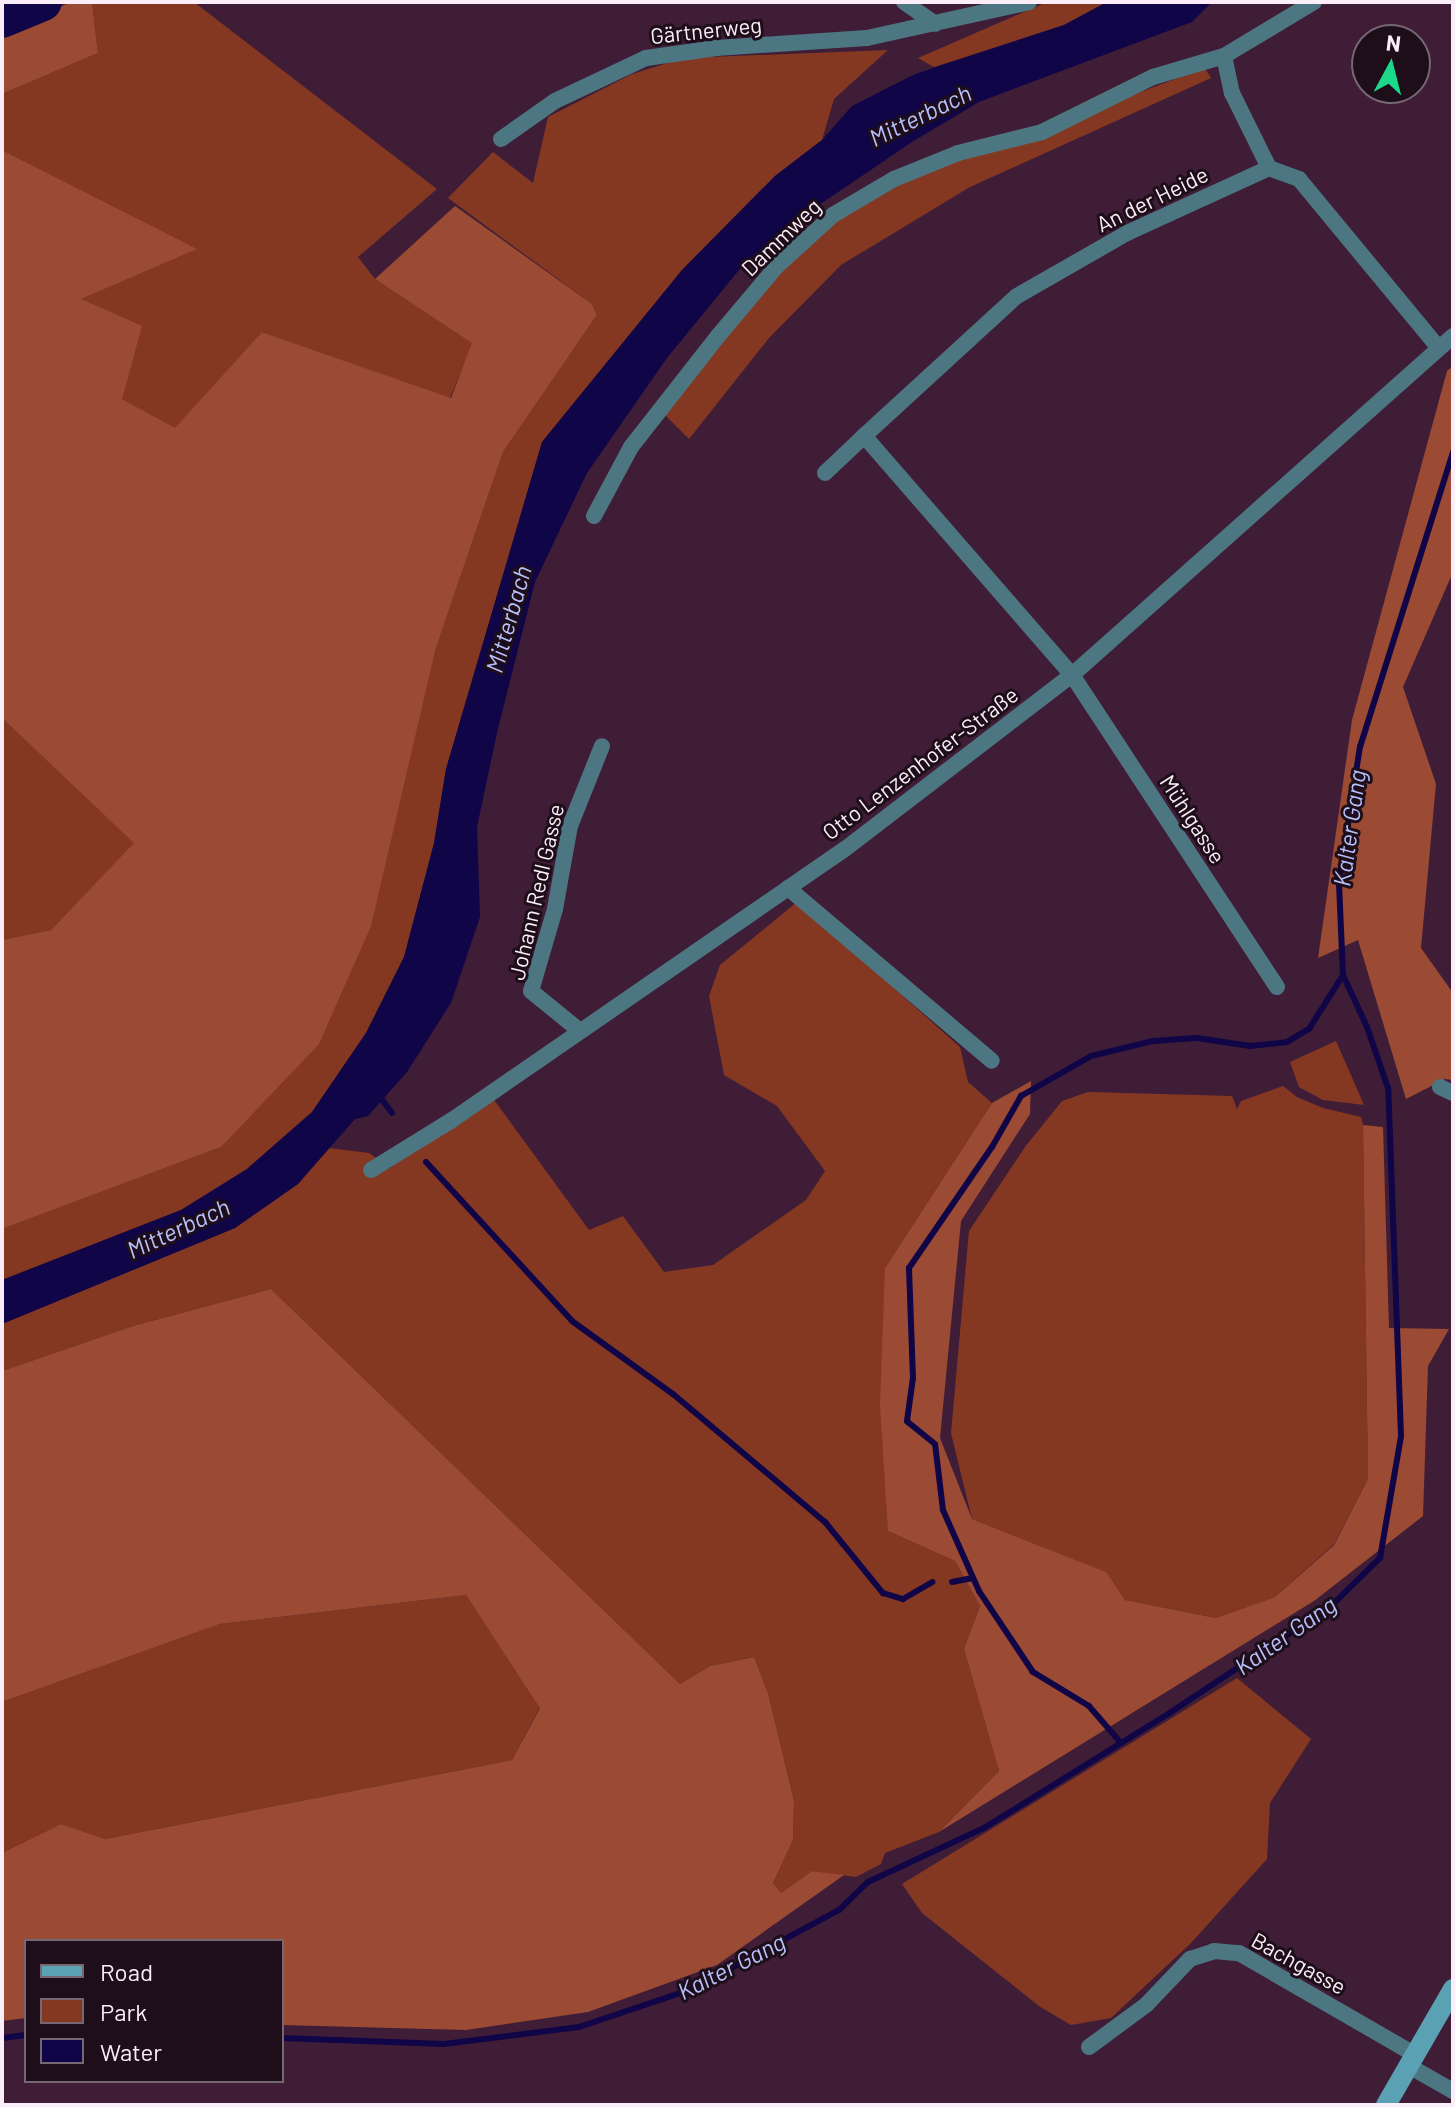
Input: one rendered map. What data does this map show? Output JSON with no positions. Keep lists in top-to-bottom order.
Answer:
{
  "streets": {
    "street": [
      "Gärtnerweg",
      "An der Heide",
      "Dammweg",
      "Otto Lenzenhofer-Straße",
      "Mühlgasse",
      "Johann Redl Gasse",
      "Bachgasse"
    ]
  },
  "crossings": [
    ["Otto Lenzenhofer-Straße", "Mühlgasse"],
    ["Otto Lenzenhofer-Straße", "Johann Redl Gasse"]
  ],
  "water": ["Mitterbach", "Kalter Gang"],
  "legend": ["Road", "Park", "Water"],
  "north": "top"
}
